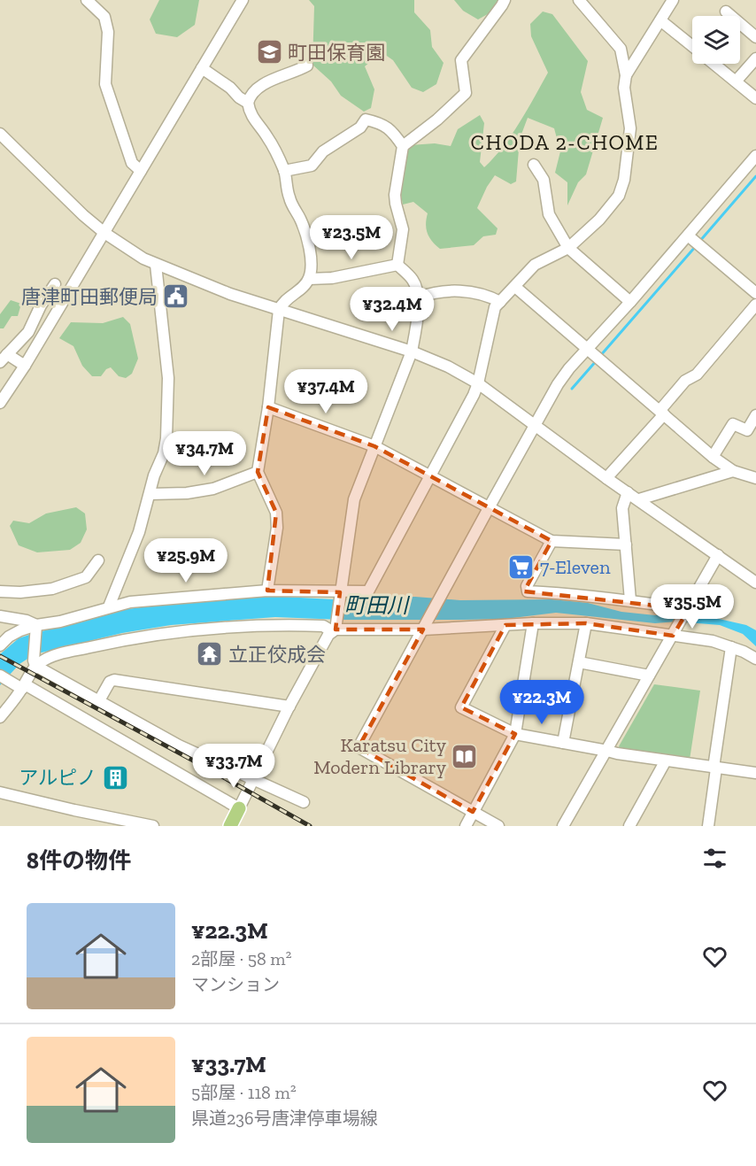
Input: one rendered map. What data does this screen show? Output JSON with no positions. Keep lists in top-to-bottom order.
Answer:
{
  "districts": ["CHODA 2-CHOME"],
  "water": ["町田川"],
  "places": {
    "school or university": ["町田保育園"],
    "public building": ["唐津町田郵便局"],
    "supermarket": ["7-Eleven"],
    "temple": ["立正佼成会"],
    "library": ["Karatsu City Modern Library"],
    "building": ["アルピノ"]
  },
  "page": {
    "price": [
      "¥23.5M",
      "¥32.4M",
      "¥37.4M",
      "¥34.7M",
      "¥25.9M",
      "¥35.5M",
      "¥22.3M",
      "¥33.7M"
    ],
    "heading": "8件の物件",
    "list": [
      {
        "name": "¥22.3M",
        "note": "2部屋 · 58 m² · マンション"
      },
      {
        "name": "¥33.7M",
        "note": "5部屋 · 118 m² · 県道236号唐津停車場線"
      }
    ]
  }
}
